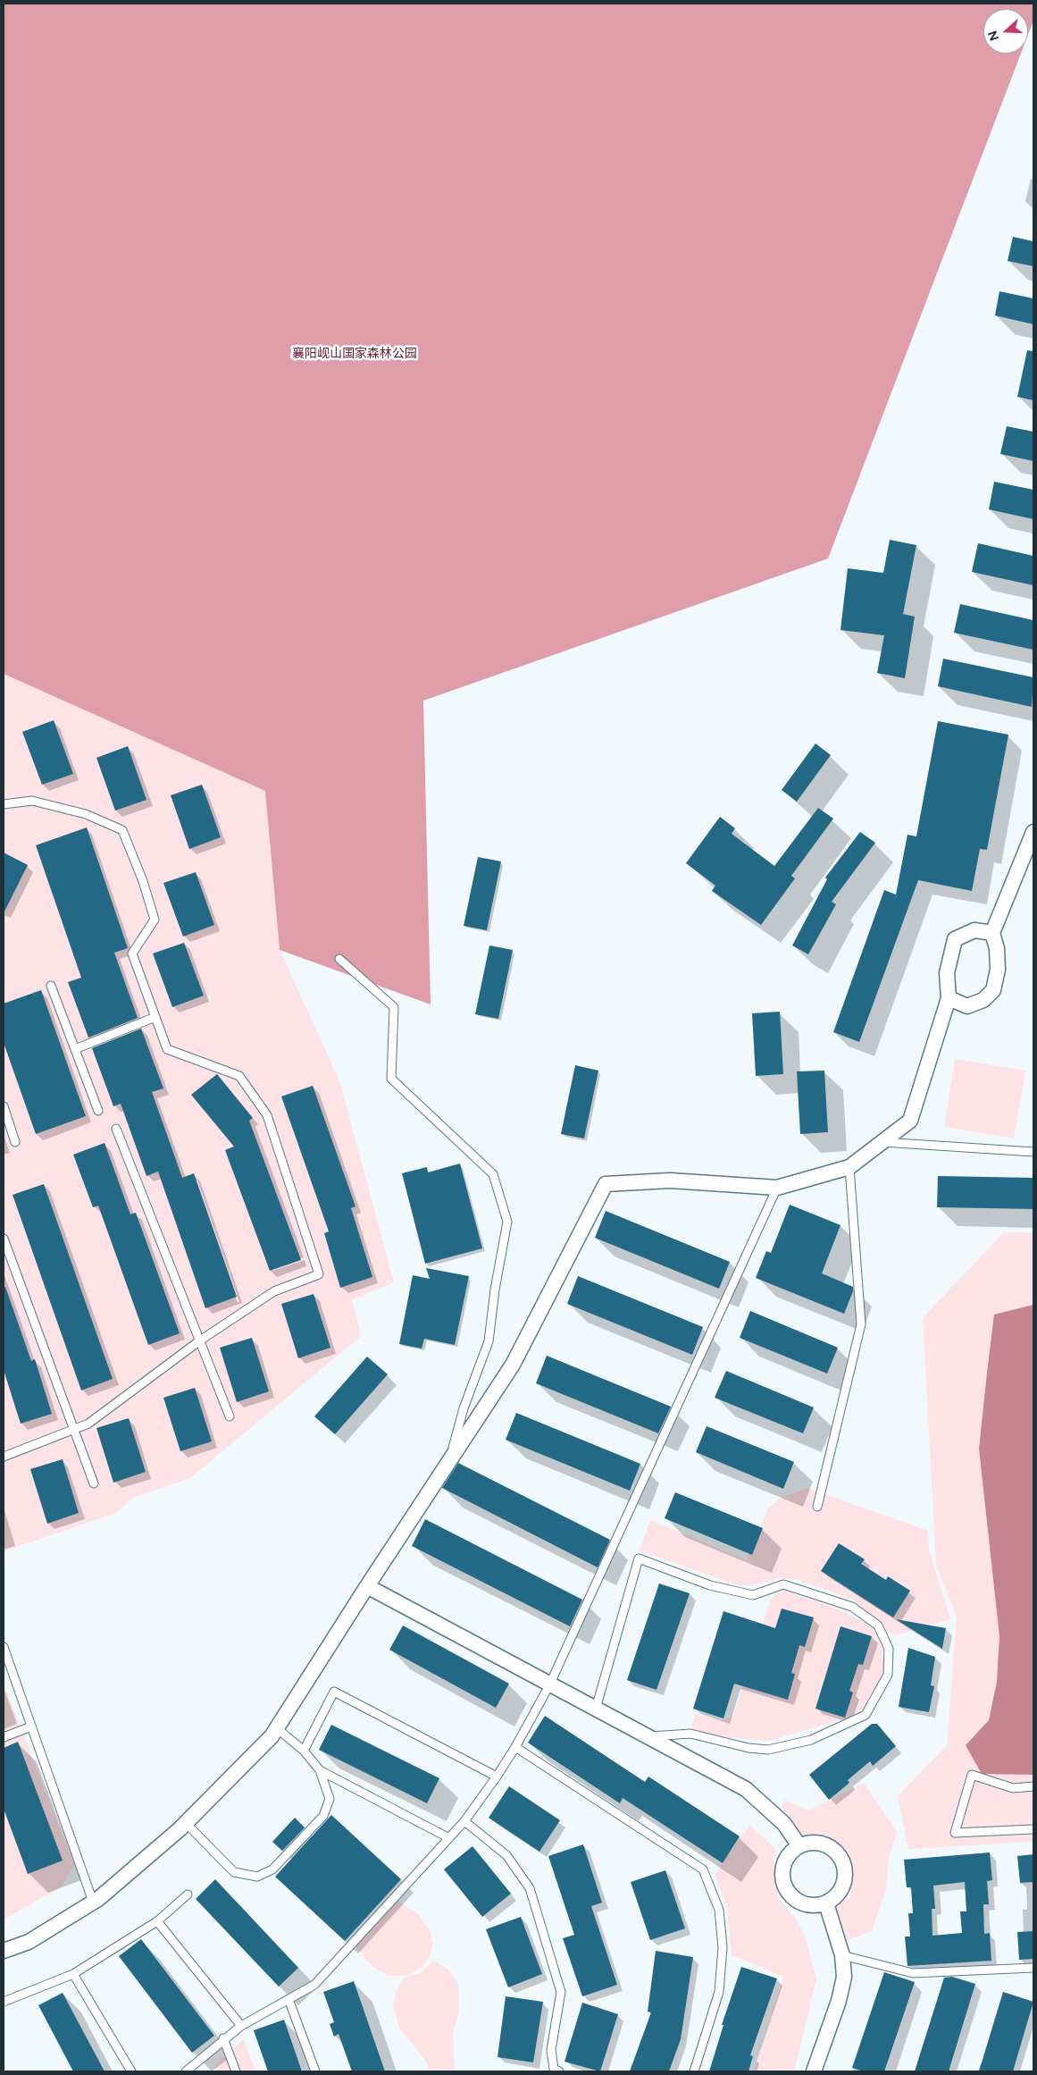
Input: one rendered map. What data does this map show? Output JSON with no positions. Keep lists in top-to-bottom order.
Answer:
{
  "parks": ["襄阳岘山国家森林公园"],
  "north": "left"
}
